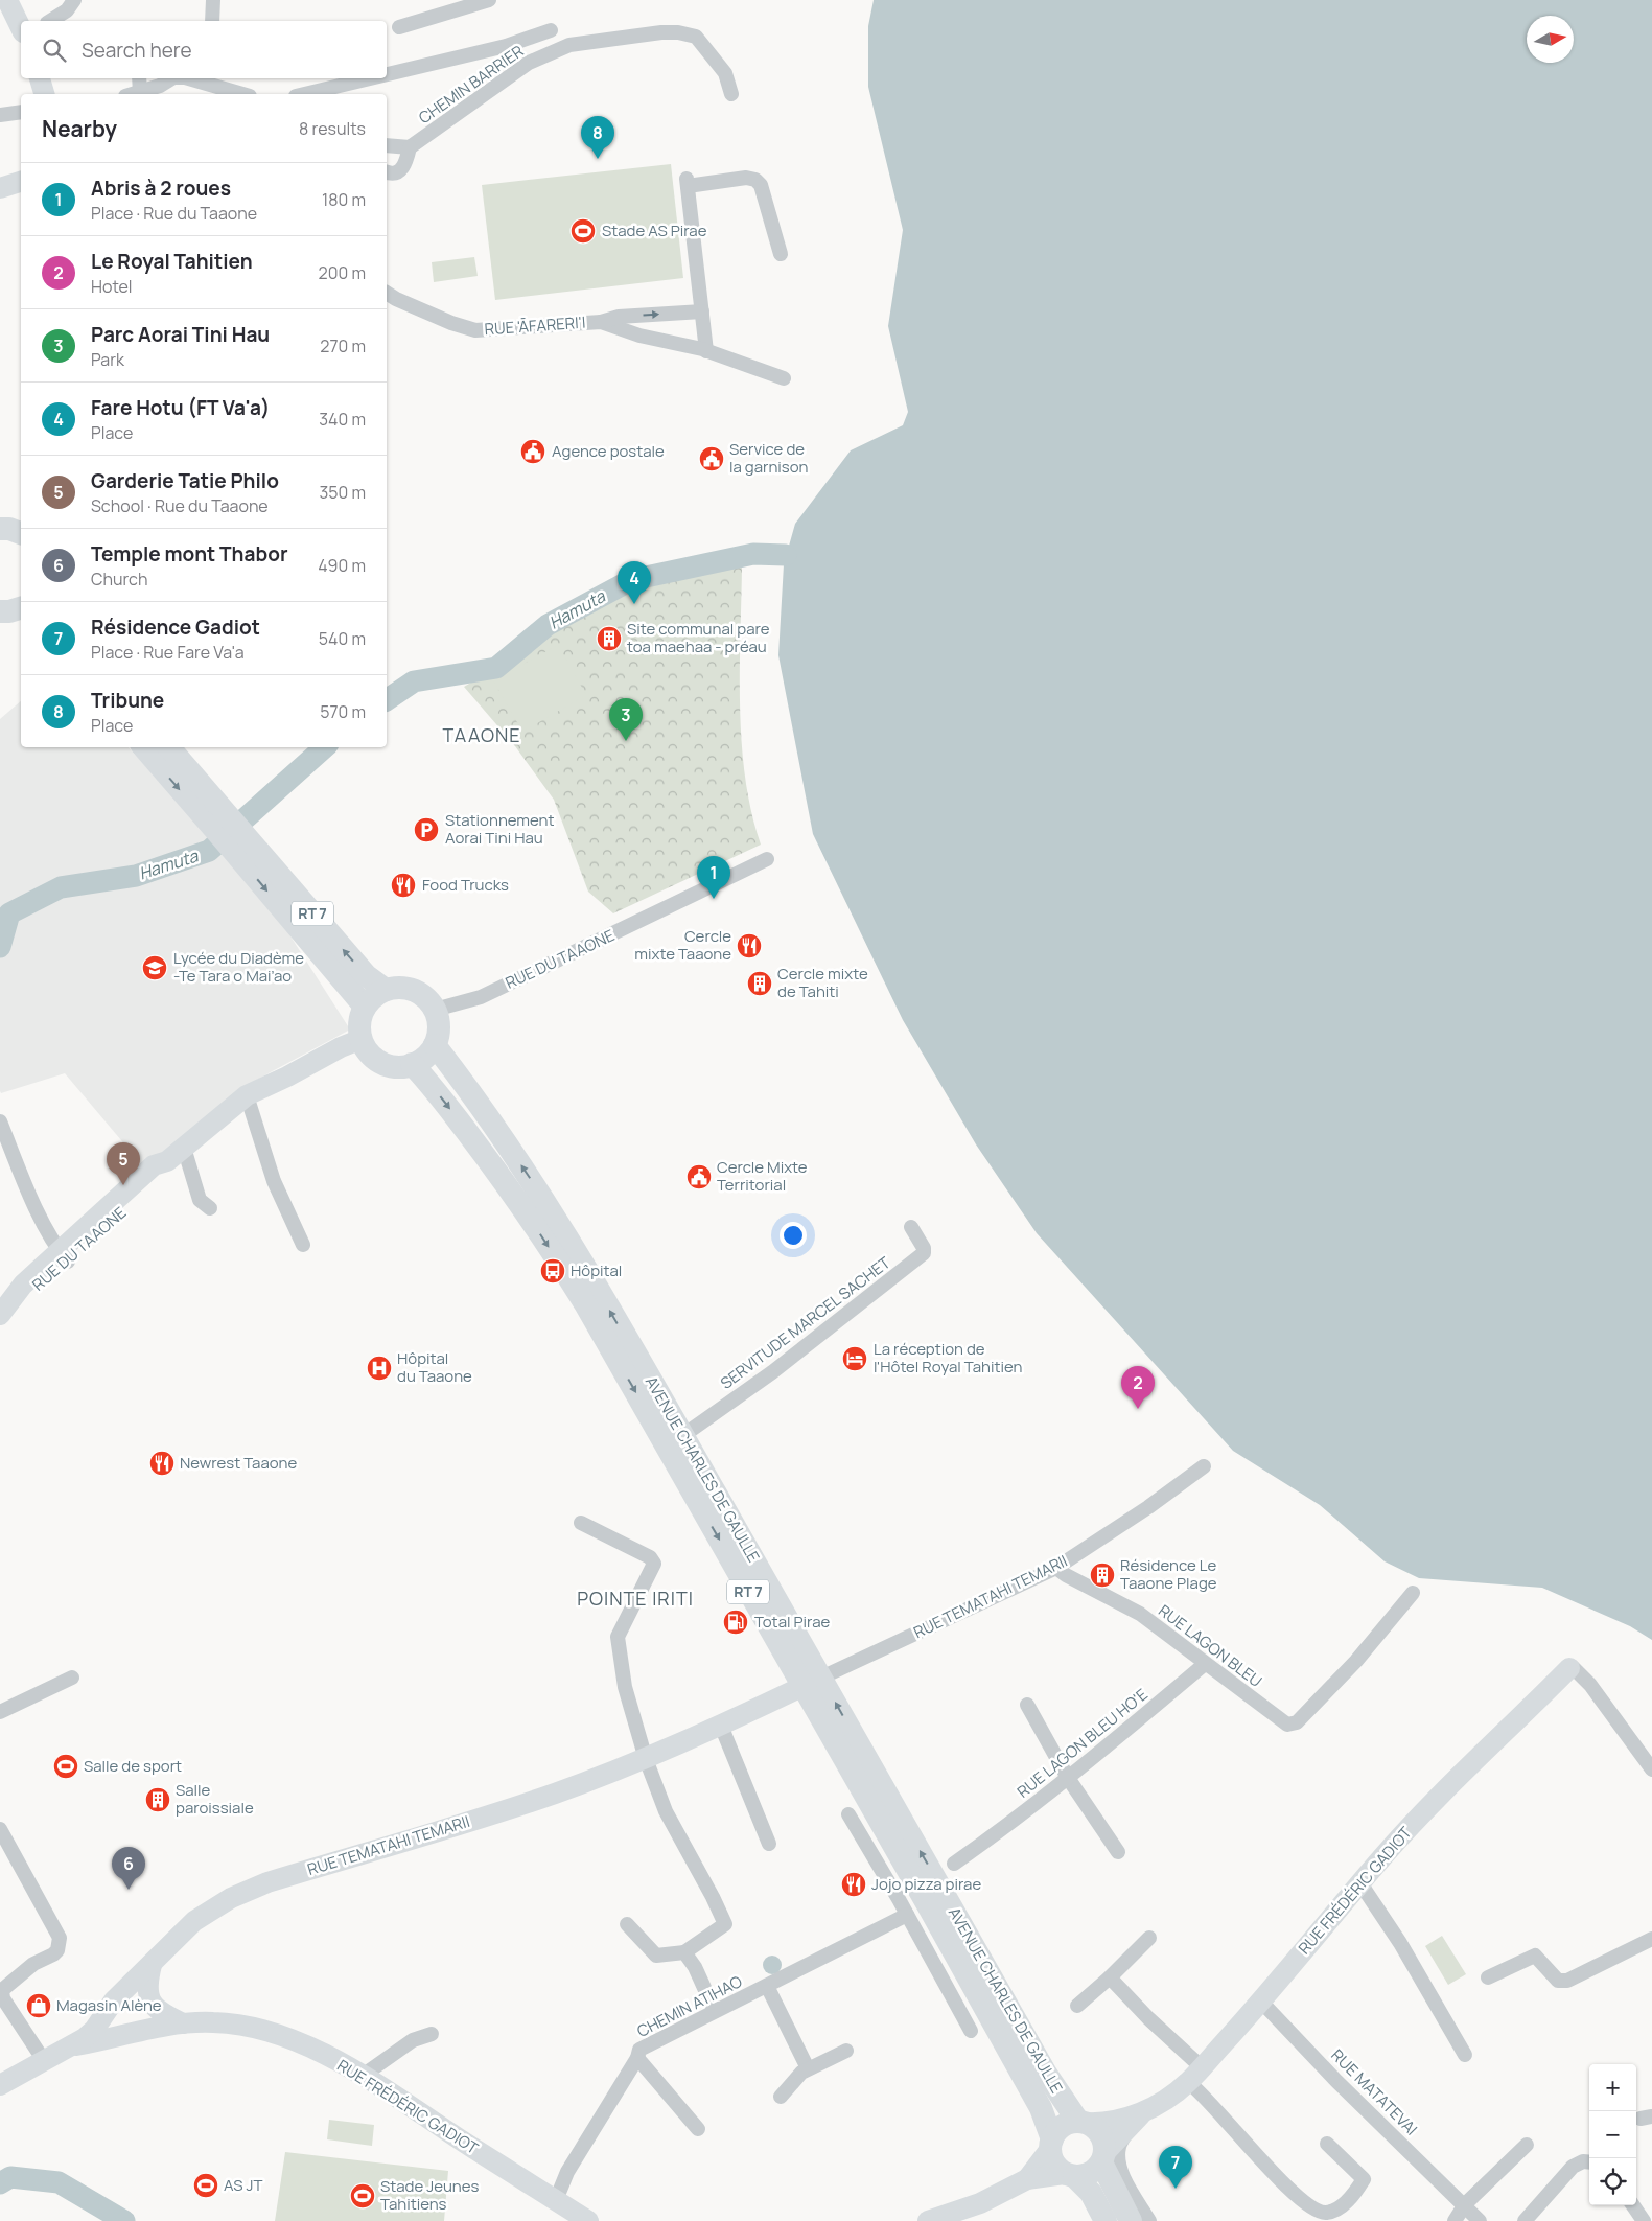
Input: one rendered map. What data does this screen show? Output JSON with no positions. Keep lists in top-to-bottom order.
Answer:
{
  "streets": {
    "main road": [
      "RT 7",
      "RUE DU TAAONE",
      "AVENUE CHARLES DE GAULLE",
      "RUE TEMATAHI TEMARII",
      "RUE FRÉDÉRIC GADIOT"
    ],
    "street": [
      "CHEMIN BARRIER",
      "RUE 'ĀFARERI'I",
      "SERVITUDE MARCEL SACHET",
      "RUE LAGON BLEU",
      "RUE LAGON BLEU HO'E",
      "CHEMIN ATIHAO",
      "RUE MATATEVAI"
    ]
  },
  "crossings": [
    ["RT 7", "RUE DU TAAONE"],
    ["RT 7", "AVENUE CHARLES DE GAULLE"],
    ["RT 7", "RUE FRÉDÉRIC GADIOT"],
    ["RUE DU TAAONE", "AVENUE CHARLES DE GAULLE"],
    ["SERVITUDE MARCEL SACHET", "AVENUE CHARLES DE GAULLE"],
    ["AVENUE CHARLES DE GAULLE", "RUE TEMATAHI TEMARII"],
    ["AVENUE CHARLES DE GAULLE", "RUE FRÉDÉRIC GADIOT"],
    ["RUE TEMATAHI TEMARII", "RUE LAGON BLEU"],
    ["RUE TEMATAHI TEMARII", "RUE FRÉDÉRIC GADIOT"],
    ["RUE LAGON BLEU", "RUE LAGON BLEU HO'E"],
    ["RUE FRÉDÉRIC GADIOT", "CHEMIN ATIHAO"],
    ["RUE FRÉDÉRIC GADIOT", "RUE MATATEVAI"]
  ],
  "districts": ["TAAONE", "POINTE IRITI"],
  "water": ["Hamuta"],
  "places": {
    "sports": [
      "Stade AS Pirae",
      "Salle de sport",
      "AS JT",
      "Stade Jeunes Tahitiens"
    ],
    "public building": ["Agence postale", "Service de la garnison", "Cercle Mixte Territorial"],
    "building": [
      "Site communal pare toa maehaa - préau",
      "Cercle mixte de Tahiti",
      "Résidence Le Taaone Plage",
      "Salle paroissiale"
    ],
    "parking": ["Stationnement Aorai Tini Hau"],
    "restaurant": [
      "Food Trucks",
      "Cercle mixte Taaone",
      "Newrest Taaone",
      "Jojo pizza pirae"
    ],
    "school or university": ["Lycée du Diadème -Te Tara o Mai’ao"],
    "bus stop": ["Hôpital"],
    "hotel": ["La réception de l'Hôtel Royal Tahitien"],
    "hospital": ["Hôpital du Taaone"],
    "fuel station": ["Total Pirae"],
    "shop": ["Magasin Alène"]
  },
  "north": "right",
  "page": {
    "search": "Search here",
    "heading": ["Nearby", "8 results"],
    "pins": [
      "8",
      "4",
      "3",
      "1",
      "5",
      "2",
      "6",
      "7"
    ],
    "list": [
      {
        "mark": "1",
        "name": "Abris à 2 roues",
        "note": "Place · Rue du Taaone",
        "value": "180 m"
      },
      {
        "mark": "2",
        "name": "Le Royal Tahitien",
        "note": "Hotel",
        "value": "200 m"
      },
      {
        "mark": "3",
        "name": "Parc Aorai Tini Hau",
        "note": "Park",
        "value": "270 m"
      },
      {
        "mark": "4",
        "name": "Fare Hotu (FT Va'a)",
        "note": "Place",
        "value": "340 m"
      },
      {
        "mark": "5",
        "name": "Garderie Tatie Philo",
        "note": "School · Rue du Taaone",
        "value": "350 m"
      },
      {
        "mark": "6",
        "name": "Temple mont Thabor",
        "note": "Church",
        "value": "490 m"
      },
      {
        "mark": "7",
        "name": "Résidence Gadiot",
        "note": "Place · Rue Fare Va'a",
        "value": "540 m"
      },
      {
        "mark": "8",
        "name": "Tribune",
        "note": "Place",
        "value": "570 m"
      }
    ],
    "map_buttons": ["+", "−"]
  }
}
